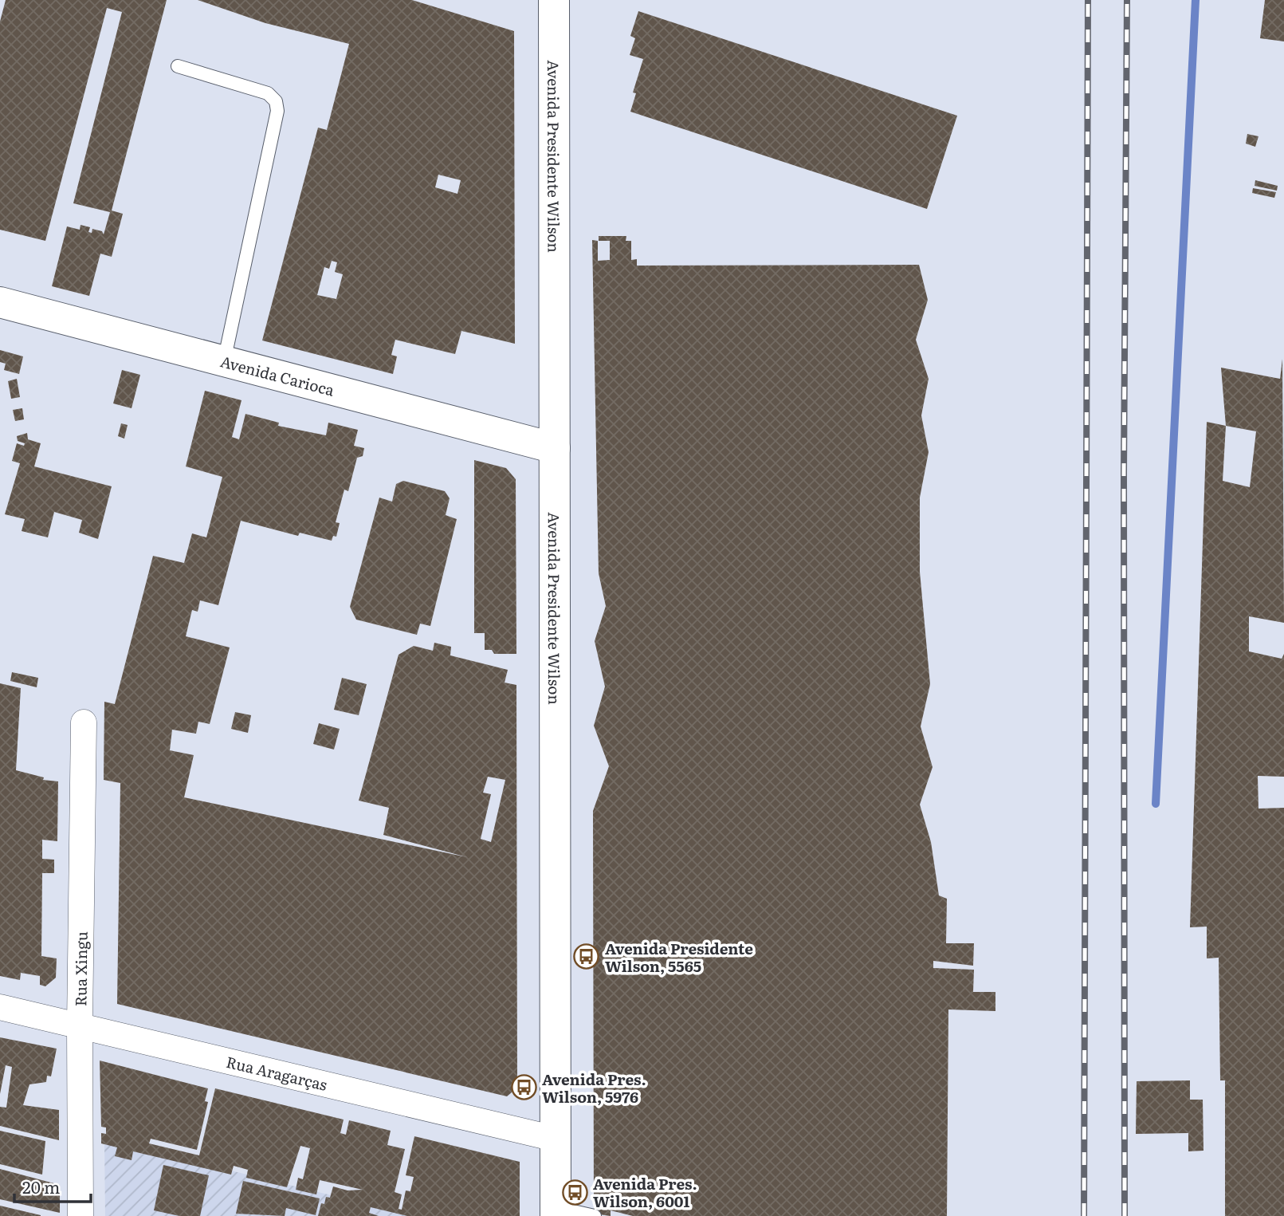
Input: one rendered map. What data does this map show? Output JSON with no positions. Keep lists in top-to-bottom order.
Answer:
{
  "streets": {
    "main road": ["Avenida Presidente Wilson", "Avenida Carioca"],
    "street": ["Rua Xingu", "Rua Aragarças"]
  },
  "crossings": [
    ["Avenida Presidente Wilson", "Avenida Carioca"],
    ["Avenida Presidente Wilson", "Rua Aragarças"],
    ["Rua Xingu", "Rua Aragarças"]
  ],
  "places": {
    "bus stop": ["Avenida Presidente Wilson, 5565", "Avenida Pres. Wilson, 5976", "Avenida Pres. Wilson, 6001"]
  },
  "scale_bar": "20 m"
}
